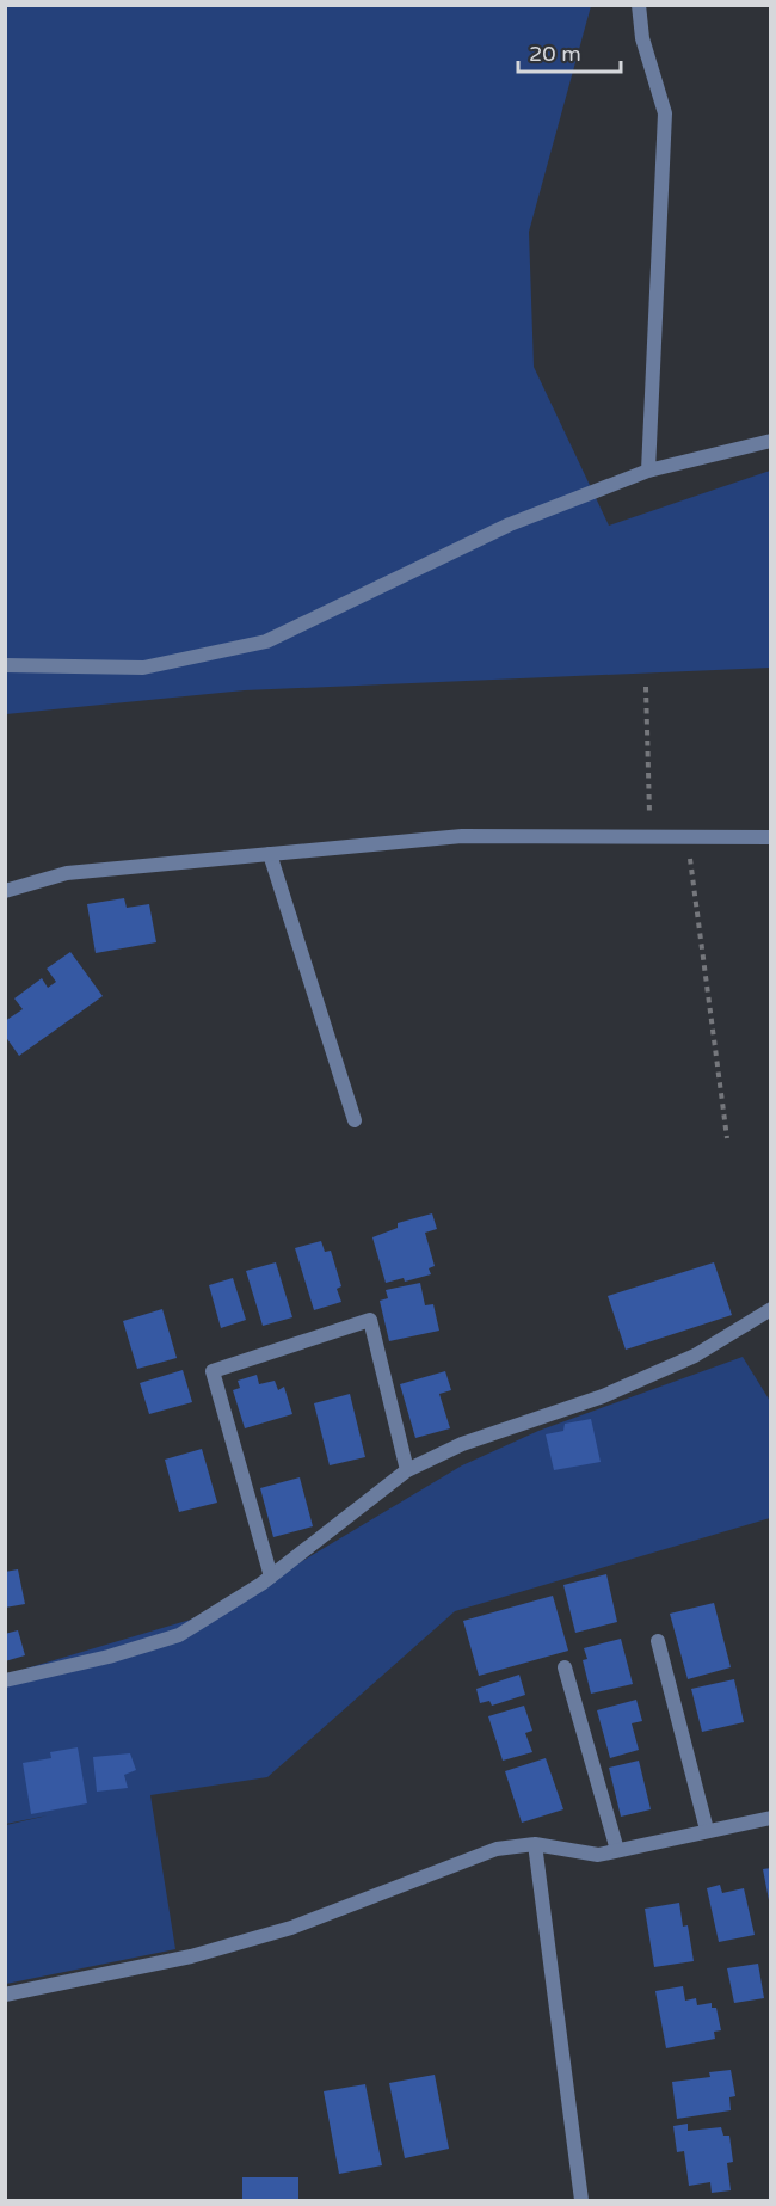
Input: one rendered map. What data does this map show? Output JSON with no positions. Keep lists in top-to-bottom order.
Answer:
{
  "scale_bar": "20 m"
}
